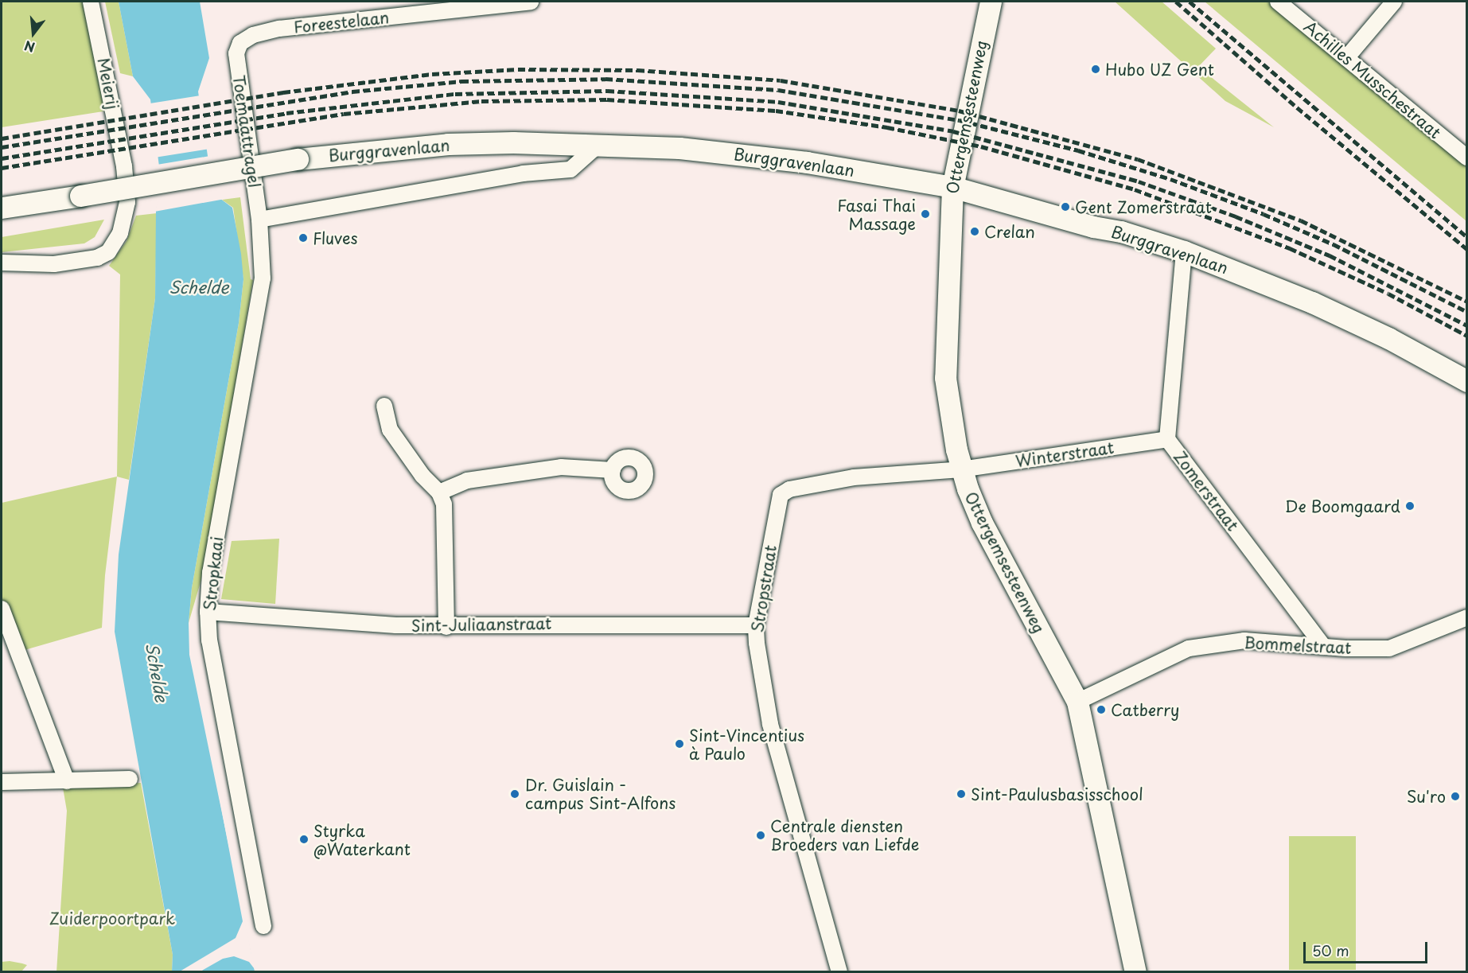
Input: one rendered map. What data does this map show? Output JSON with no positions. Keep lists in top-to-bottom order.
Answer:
{
  "streets": {
    "street": [
      "Foreestelaan",
      "Achilles Musschestraat",
      "Meierij",
      "Ottergemsesteenweg",
      "Toemaattragel",
      "Burggravenlaan",
      "Winterstraat",
      "Zomerstraat",
      "Stropkaai",
      "Stropstraat",
      "Sint-Juliaanstraat",
      "Bommelstraat"
    ]
  },
  "crossings": [
    ["Foreestelaan", "Toemaattragel"],
    ["Ottergemsesteenweg", "Burggravenlaan"],
    ["Ottergemsesteenweg", "Winterstraat"],
    ["Ottergemsesteenweg", "Stropstraat"],
    ["Ottergemsesteenweg", "Bommelstraat"],
    ["Toemaattragel", "Stropkaai"],
    ["Burggravenlaan", "Zomerstraat"],
    ["Winterstraat", "Zomerstraat"],
    ["Winterstraat", "Stropstraat"],
    ["Zomerstraat", "Bommelstraat"],
    ["Stropkaai", "Sint-Juliaanstraat"],
    ["Stropstraat", "Sint-Juliaanstraat"]
  ],
  "water": ["Schelde"],
  "parks": ["Zuiderpoortpark"],
  "places": [
    "Hubo UZ Gent",
    "Gent Zomerstraat",
    "Fasai Thai Massage",
    "Crelan",
    "Fluves",
    "De Boomgaard",
    "Catberry",
    "Sint-Vincentius à Paulo",
    "Dr. Guislain - campus Sint-Alfons",
    "Sint-Paulusbasisschool",
    "Su'ro",
    "Centrale diensten Broeders van Liefde",
    "Styrka @Waterkant"
  ],
  "scale_bar": "50 m",
  "north": "bottom"
}
